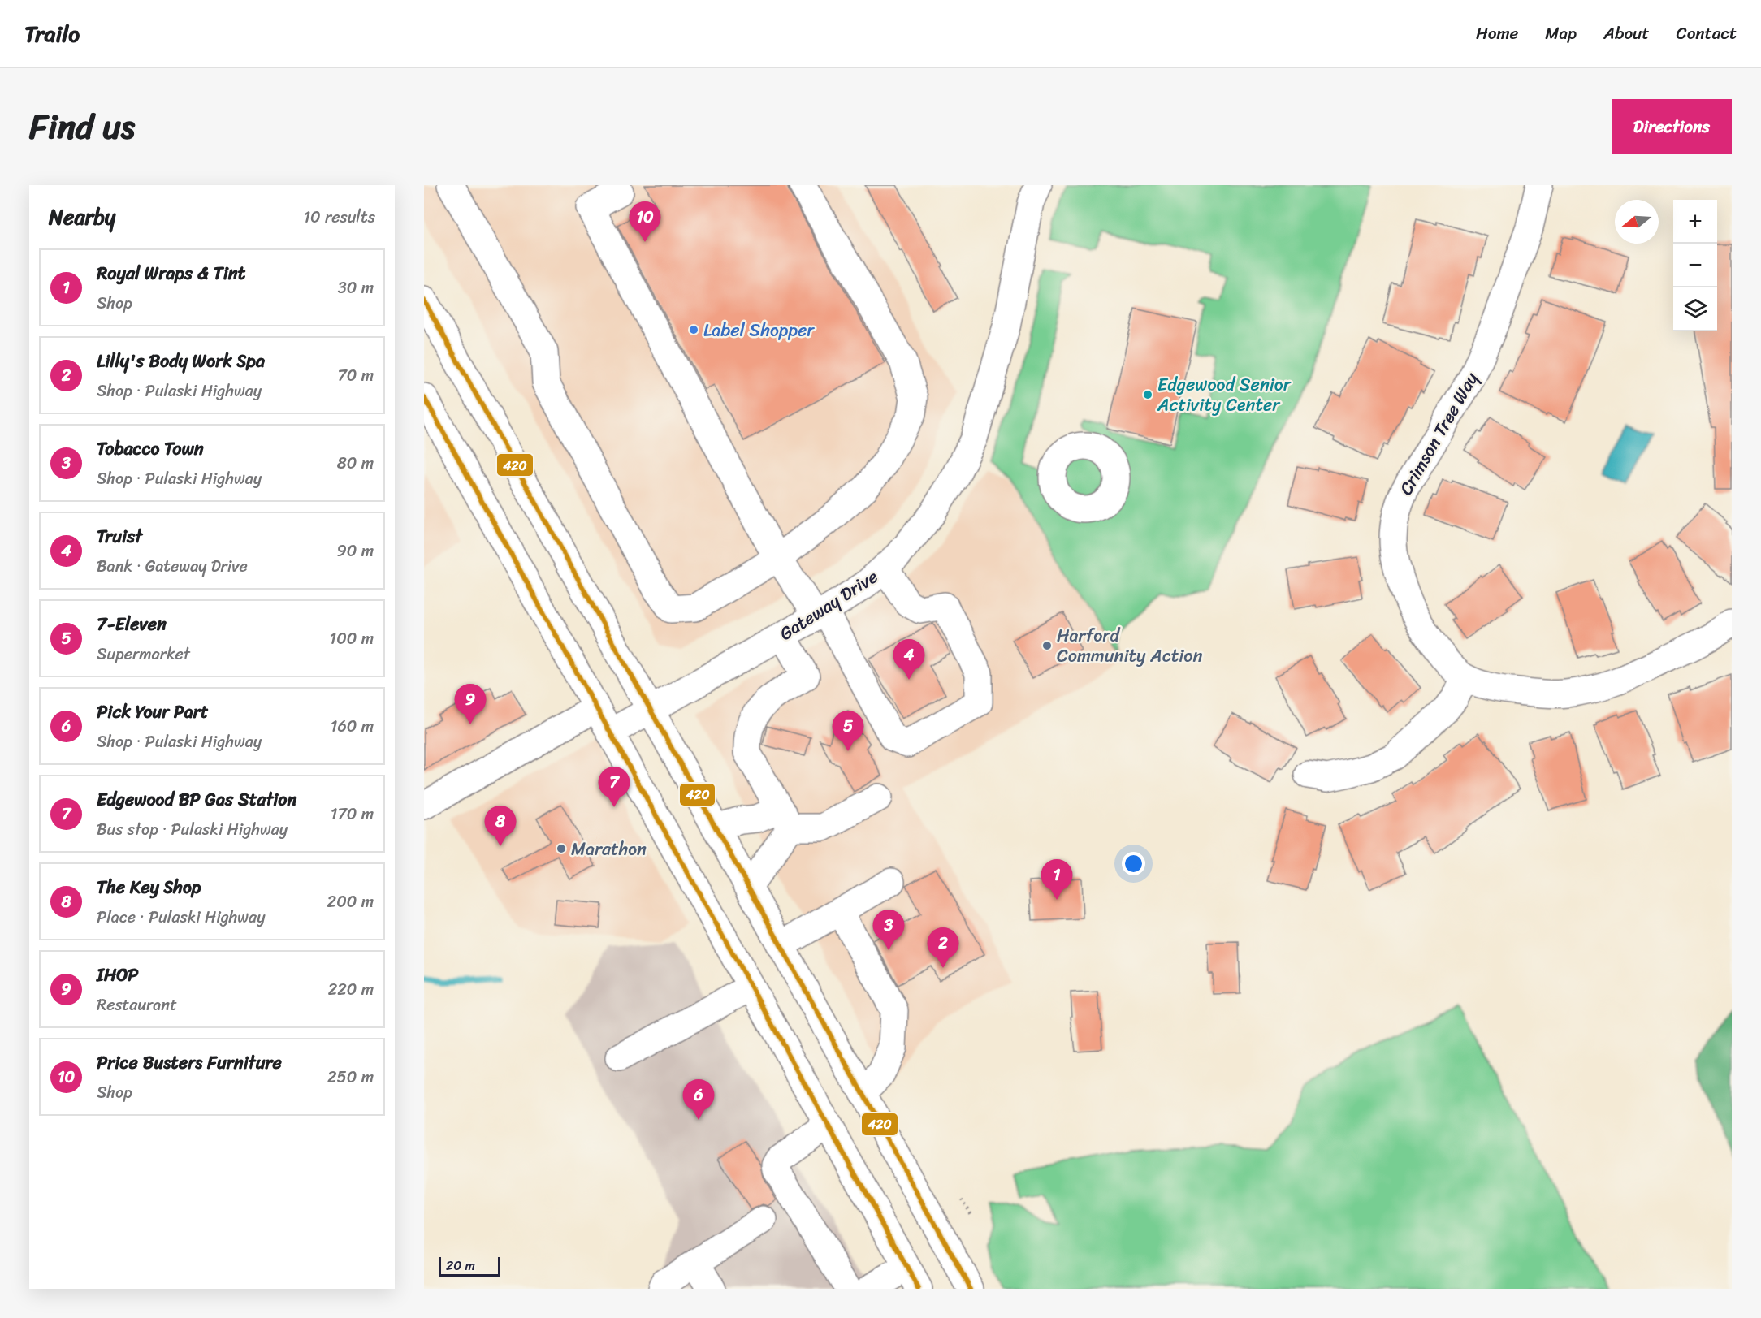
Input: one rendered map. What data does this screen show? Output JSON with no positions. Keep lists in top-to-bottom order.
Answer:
{
  "streets": {
    "main road": ["Crimson Tree Way", "Gateway Drive"]
  },
  "places": [
    "Label Shopper",
    "Edgewood Senior Activity Center",
    "Harford Community Action",
    "Marathon"
  ],
  "lines": ["transit line 420"],
  "scale_bar": "20 m",
  "north": "left",
  "page": {
    "header": "Trailo",
    "nav": [
      "Home",
      "Map",
      "About",
      "Contact"
    ],
    "title": "Find us",
    "buttons": "Directions",
    "heading": ["Nearby", "10 results"],
    "map_buttons": ["+", "−"],
    "pins": [
      "10",
      "4",
      "9",
      "5",
      "7",
      "8",
      "1",
      "3",
      "2",
      "6"
    ],
    "list": [
      {
        "mark": "1",
        "name": "Royal Wraps & Tint",
        "note": "Shop",
        "value": "30 m"
      },
      {
        "mark": "2",
        "name": "Lilly's Body Work Spa",
        "note": "Shop · Pulaski Highway",
        "value": "70 m"
      },
      {
        "mark": "3",
        "name": "Tobacco Town",
        "note": "Shop · Pulaski Highway",
        "value": "80 m"
      },
      {
        "mark": "4",
        "name": "Truist",
        "note": "Bank · Gateway Drive",
        "value": "90 m"
      },
      {
        "mark": "5",
        "name": "7-Eleven",
        "note": "Supermarket",
        "value": "100 m"
      },
      {
        "mark": "6",
        "name": "Pick Your Part",
        "note": "Shop · Pulaski Highway",
        "value": "160 m"
      },
      {
        "mark": "7",
        "name": "Edgewood BP Gas Station",
        "note": "Bus stop · Pulaski Highway",
        "value": "170 m"
      },
      {
        "mark": "8",
        "name": "The Key Shop",
        "note": "Place · Pulaski Highway",
        "value": "200 m"
      },
      {
        "mark": "9",
        "name": "IHOP",
        "note": "Restaurant",
        "value": "220 m"
      },
      {
        "mark": "10",
        "name": "Price Busters Furniture",
        "note": "Shop",
        "value": "250 m"
      }
    ],
    "scale": "20 m"
  }
}
